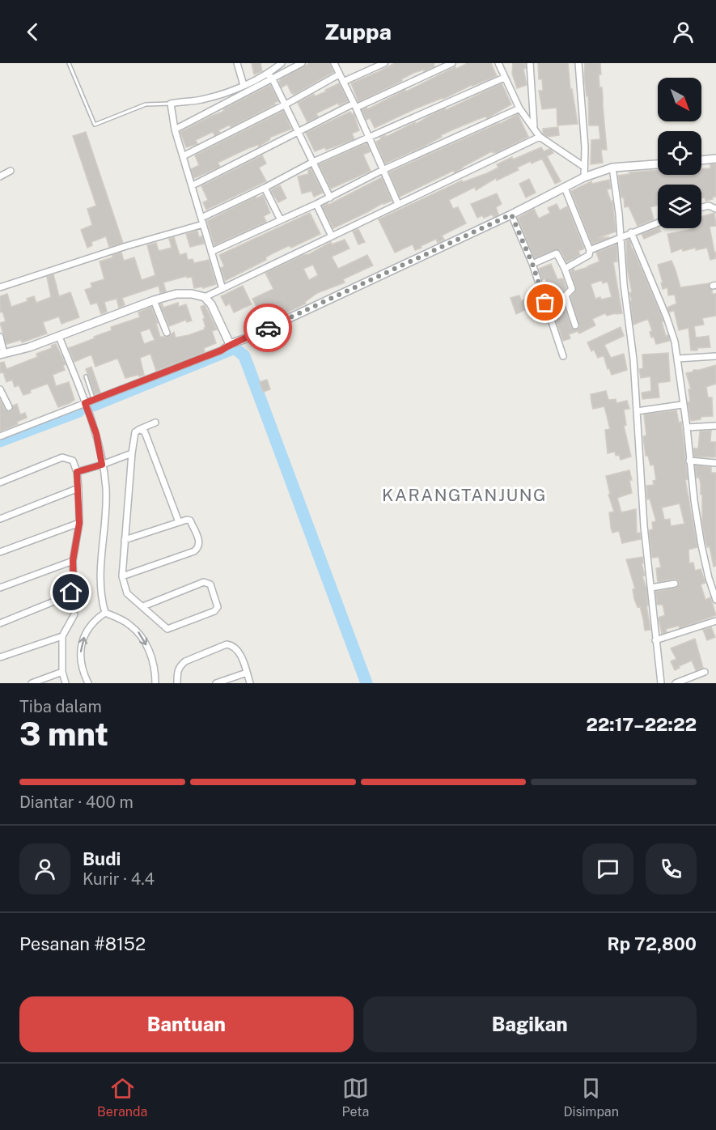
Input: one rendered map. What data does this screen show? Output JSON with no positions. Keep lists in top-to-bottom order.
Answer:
{
  "districts": ["KARANGTANJUNG"],
  "north": "bottom right",
  "page": {
    "header": "Zuppa",
    "heading": ["3 mnt", "Tiba dalam", "22:17–22:22"],
    "panel": [
      "Budi",
      "Kurir · 4.4",
      "Pesanan #8152",
      "Rp 72,800"
    ],
    "bar": "Diantar · 400 m",
    "buttons": ["Bantuan", "Bagikan"],
    "tabs": ["Beranda", "Peta", "Disimpan"]
  }
}
